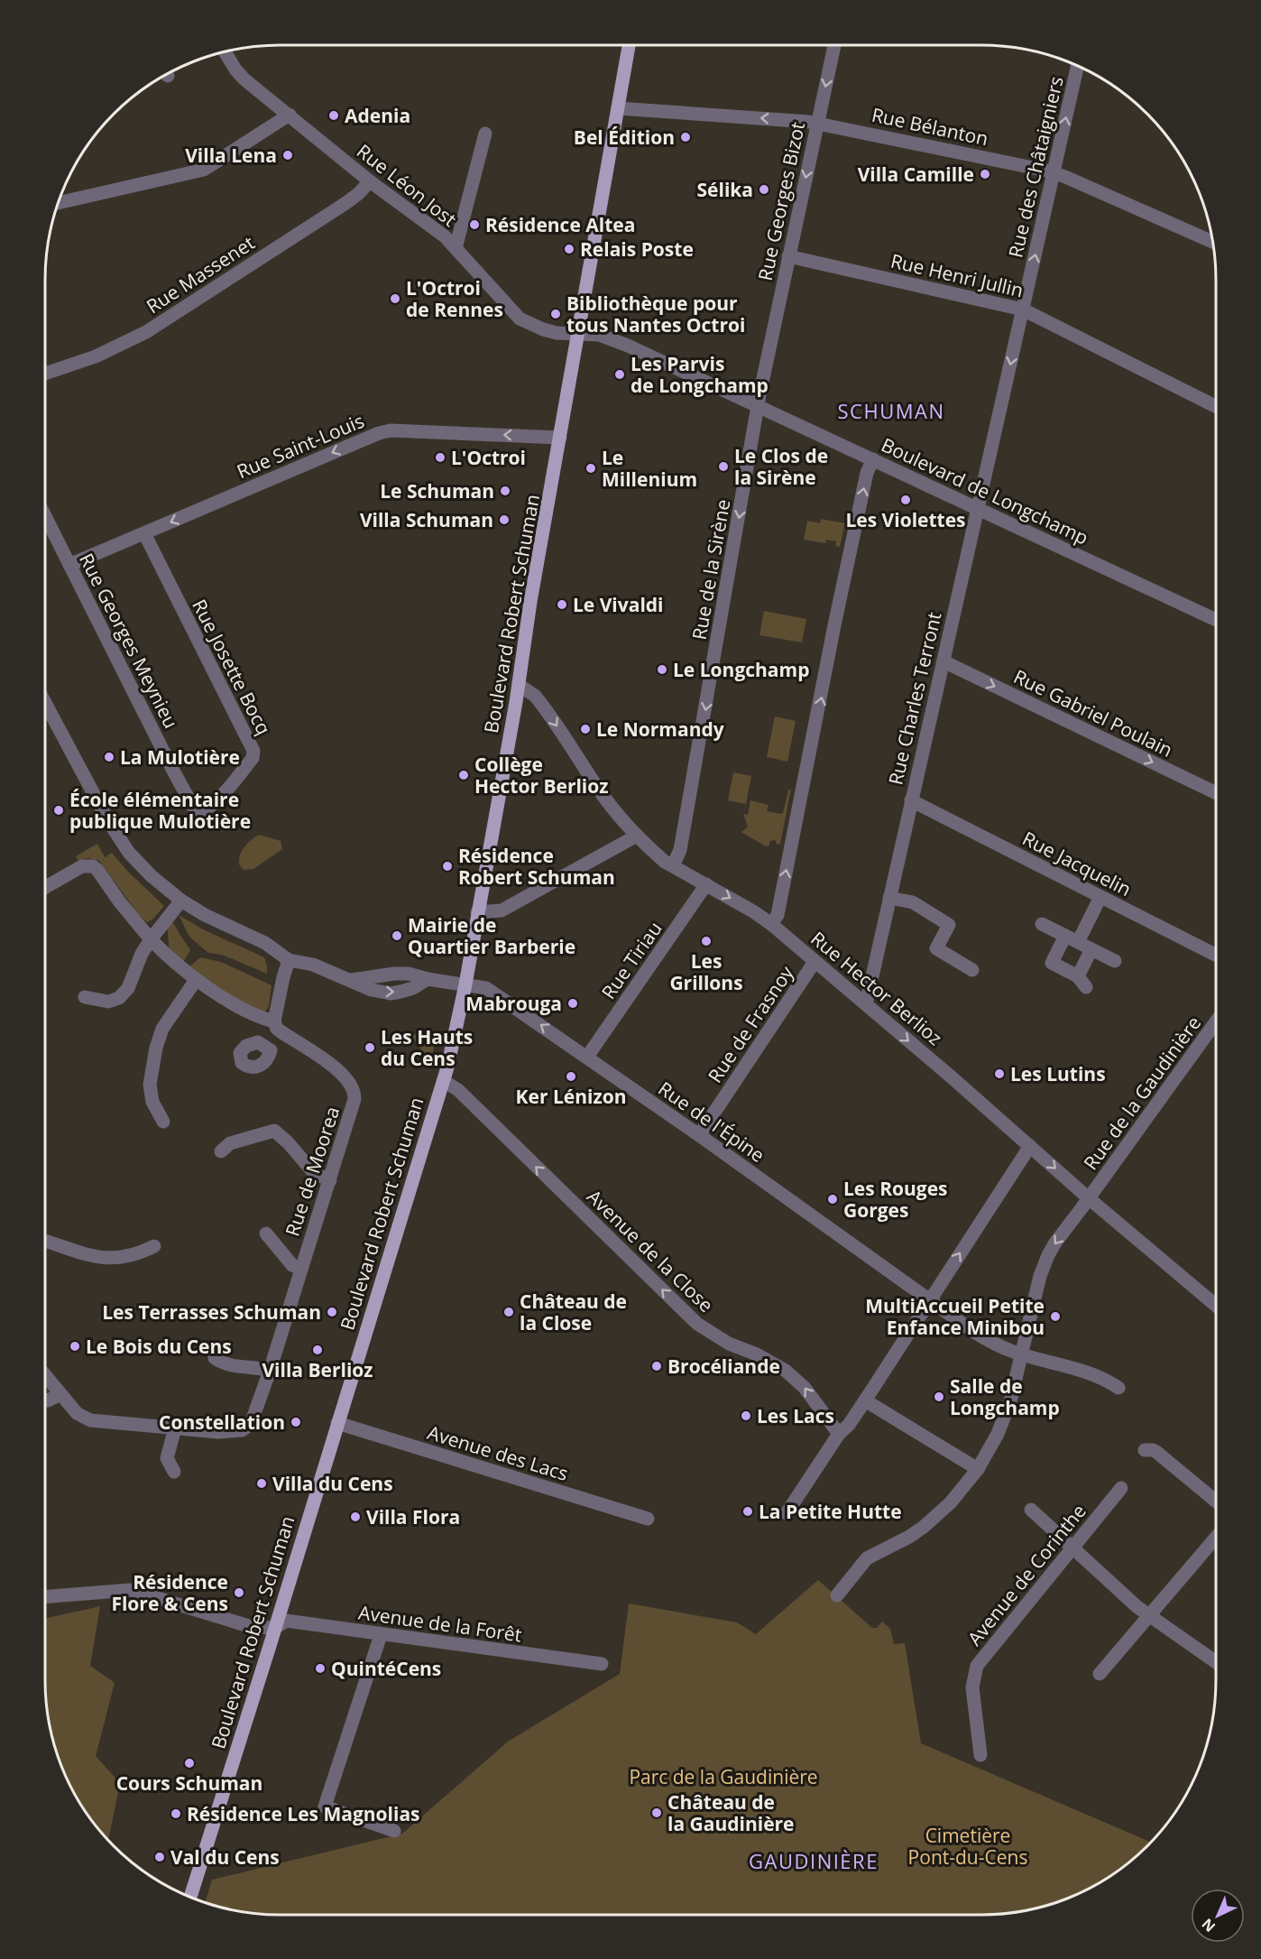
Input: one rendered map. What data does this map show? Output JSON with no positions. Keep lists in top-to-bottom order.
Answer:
{
  "streets": {
    "main road": ["Boulevard Robert Schuman"],
    "street": [
      "Rue Bélanton",
      "Rue des Châtaigniers",
      "Rue Léon Jost",
      "Rue Georges Bizot",
      "Rue Massenet",
      "Rue Henri Jullin",
      "Rue Saint-Louis",
      "Boulevard de Longchamp",
      "Rue de la Sirène",
      "Rue Georges Meynieu",
      "Rue Josette Bocq",
      "Rue Charles Terront",
      "Rue Gabriel Poulain",
      "Rue Jacquelin",
      "Rue Tiriau",
      "Rue Hector Berlioz",
      "Rue de Frasnoy",
      "Rue de la Gaudinière",
      "Rue de l'Épine",
      "Rue de Moorea",
      "Avenue de la Close",
      "Avenue des Lacs",
      "Avenue de Corinthe",
      "Avenue de la Forêt"
    ]
  },
  "crossings": [
    ["Rue Bélanton", "Rue des Châtaigniers"],
    ["Rue Bélanton", "Rue Georges Bizot"],
    ["Rue Bélanton", "Boulevard Robert Schuman"],
    ["Rue des Châtaigniers", "Rue Henri Jullin"],
    ["Rue des Châtaigniers", "Boulevard de Longchamp"],
    ["Rue des Châtaigniers", "Rue Charles Terront"],
    ["Rue Léon Jost", "Rue Massenet"],
    ["Rue Léon Jost", "Boulevard de Longchamp"],
    ["Rue Léon Jost", "Boulevard Robert Schuman"],
    ["Rue Georges Bizot", "Rue Henri Jullin"],
    ["Rue Georges Bizot", "Boulevard de Longchamp"],
    ["Rue Georges Bizot", "Rue de la Sirène"],
    ["Rue Saint-Louis", "Boulevard Robert Schuman"],
    ["Rue Saint-Louis", "Rue Georges Meynieu"],
    ["Rue Saint-Louis", "Rue Josette Bocq"],
    ["Boulevard de Longchamp", "Rue de la Sirène"],
    ["Boulevard de Longchamp", "Boulevard Robert Schuman"],
    ["Boulevard de Longchamp", "Rue Charles Terront"],
    ["Rue de la Sirène", "Rue Hector Berlioz"],
    ["Boulevard Robert Schuman", "Rue Hector Berlioz"],
    ["Boulevard Robert Schuman", "Rue de l'Épine"],
    ["Boulevard Robert Schuman", "Avenue de la Close"],
    ["Boulevard Robert Schuman", "Avenue des Lacs"],
    ["Boulevard Robert Schuman", "Avenue de la Forêt"],
    ["Rue Georges Meynieu", "Rue Josette Bocq"],
    ["Rue Charles Terront", "Rue Gabriel Poulain"],
    ["Rue Charles Terront", "Rue Jacquelin"],
    ["Rue Charles Terront", "Rue Hector Berlioz"],
    ["Rue Tiriau", "Rue Hector Berlioz"],
    ["Rue Tiriau", "Rue de l'Épine"],
    ["Rue Hector Berlioz", "Rue de Frasnoy"],
    ["Rue Hector Berlioz", "Rue de la Gaudinière"],
    ["Rue de Frasnoy", "Rue de l'Épine"],
    ["Rue de la Gaudinière", "Rue de l'Épine"]
  ],
  "one_way": [
    "Rue Georges Bizot",
    "Rue Saint-Louis",
    "Rue Gabriel Poulain",
    "Rue Hector Berlioz",
    "Avenue de la Close"
  ],
  "districts": ["SCHUMAN", "GAUDINIÈRE"],
  "parks": ["Parc de la Gaudinière", "Cimetière Pont-du-Cens"],
  "places": [
    "Adenia",
    "Bel Édition",
    "Villa Lena",
    "Villa Camille",
    "Sélika",
    "Résidence Altea",
    "Relais Poste",
    "L'Octroi de Rennes",
    "Bibliothèque pour tous Nantes Octroi",
    "Les Parvis de Longchamp",
    "L'Octroi",
    "Le Clos de la Sirène",
    "Le Millenium",
    "Le Schuman",
    "Les Violettes",
    "Villa Schuman",
    "Le Vivaldi",
    "Le Longchamp",
    "Le Normandy",
    "La Mulotière",
    "Collège Hector Berlioz",
    "École élémentaire publique Mulotière",
    "Résidence Robert Schuman",
    "Mairie de Quartier Barberie",
    "Les Grillons",
    "Mabrouga",
    "Les Hauts du Cens",
    "Les Lutins",
    "Ker Lénizon",
    "Les Rouges Gorges",
    "Les Terrasses Schuman",
    "Château de la Close",
    "MultiAccueil Petite Enfance Minibou",
    "Le Bois du Cens",
    "Villa Berlioz",
    "Brocéliande",
    "Salle de Longchamp",
    "Les Lacs",
    "Constellation",
    "Villa du Cens",
    "La Petite Hutte",
    "Villa Flora",
    "Résidence Flore & Cens",
    "QuintéCens",
    "Cours Schuman",
    "Château de la Gaudinière",
    "Résidence Les Magnolias",
    "Val du Cens"
  ],
  "north": "bottom left"
}
